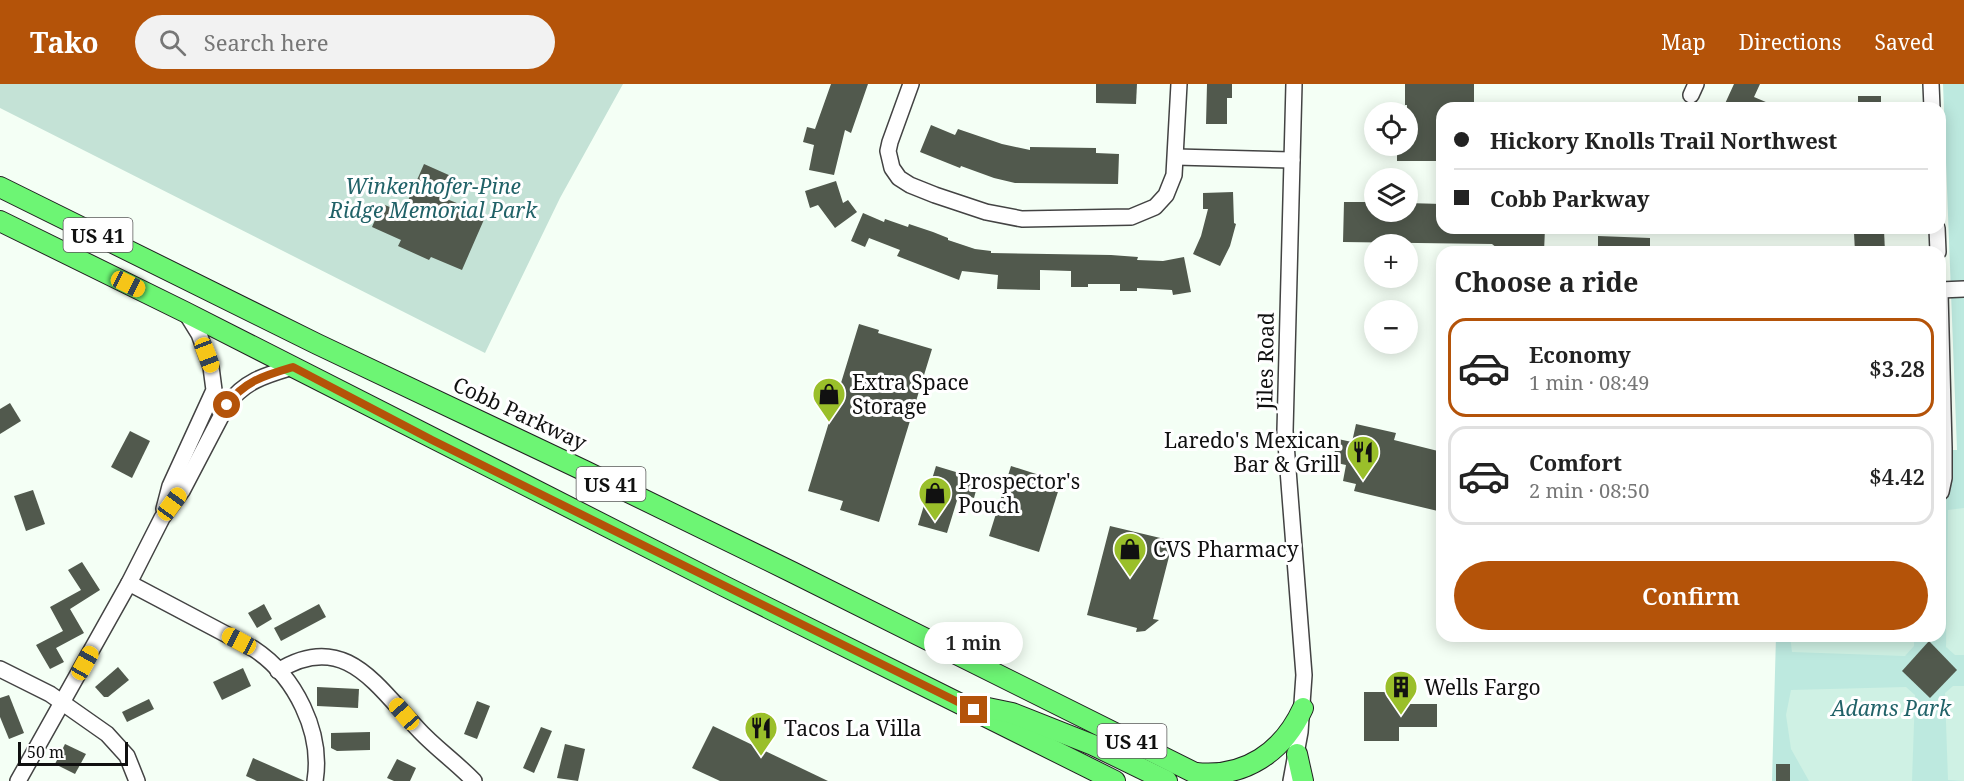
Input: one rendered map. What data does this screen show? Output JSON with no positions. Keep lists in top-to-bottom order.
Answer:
{
  "streets": {
    "main road": ["US 41", "Cobb Parkway"],
    "street": ["Jiles Road"]
  },
  "parks": ["Winkenhofer-Pine Ridge Memorial Park", "Adams Park"],
  "places": {
    "shop": ["Extra Space Storage", "Prospector's Pouch", "CVS Pharmacy"],
    "restaurant": ["Laredo's Mexican Bar & Grill", "Tacos La Villa"],
    "building": ["Wells Fargo"]
  },
  "scale_bar": "50 m",
  "page": {
    "header": "Tako",
    "search": "Search here",
    "nav": ["Map", "Directions", "Saved"],
    "map_buttons": ["+", "−"],
    "banner": ["Hickory Knolls Trail Northwest", "Cobb Parkway"],
    "heading": "Choose a ride",
    "list": [
      {
        "name": "Economy",
        "note": "1 min · 08:49",
        "value": "$3.28"
      },
      {
        "name": "Comfort",
        "note": "2 min · 08:50",
        "value": "$4.42"
      }
    ],
    "buttons": "Confirm",
    "bubble": "1 min",
    "scale": "50 m"
  }
}
